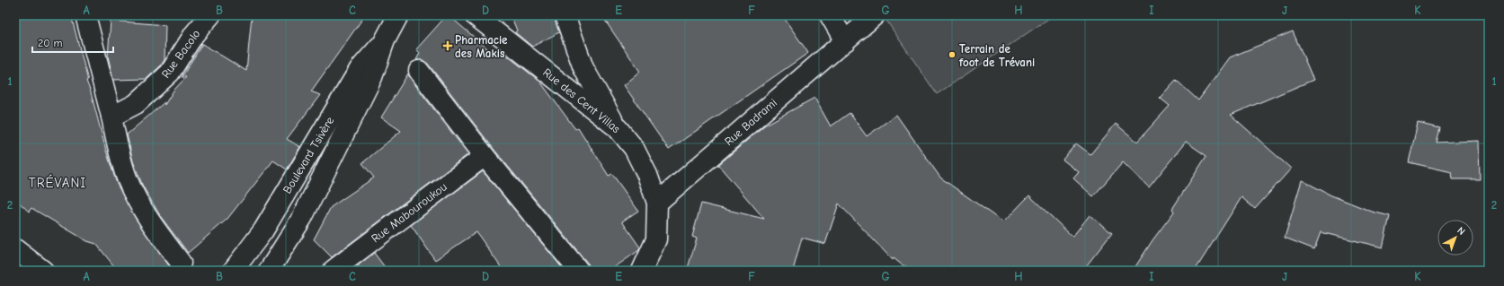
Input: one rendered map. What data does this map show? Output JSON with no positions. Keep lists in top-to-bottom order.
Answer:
{
  "streets": {
    "street": [
      "Rue Bacolo",
      "Rue des Cent Villas",
      "Rue Badrami",
      "Boulevard Tsivère",
      "Rue Mabouroukou"
    ]
  },
  "crossings": [
    ["Rue des Cent Villas", "Rue Badrami"]
  ],
  "districts": ["TRÉVANI"],
  "places": {
    "health": ["Pharmacie des Makis"],
    "other": ["Terrain de foot de Trévani"]
  },
  "scale_bar": "20 m",
  "north": "top right",
  "grid": {
    "columns": [
      "A",
      "B",
      "C",
      "D",
      "E",
      "F",
      "G",
      "H",
      "I",
      "J",
      "K"
    ],
    "rows": ["1", "2"]
  }
}
